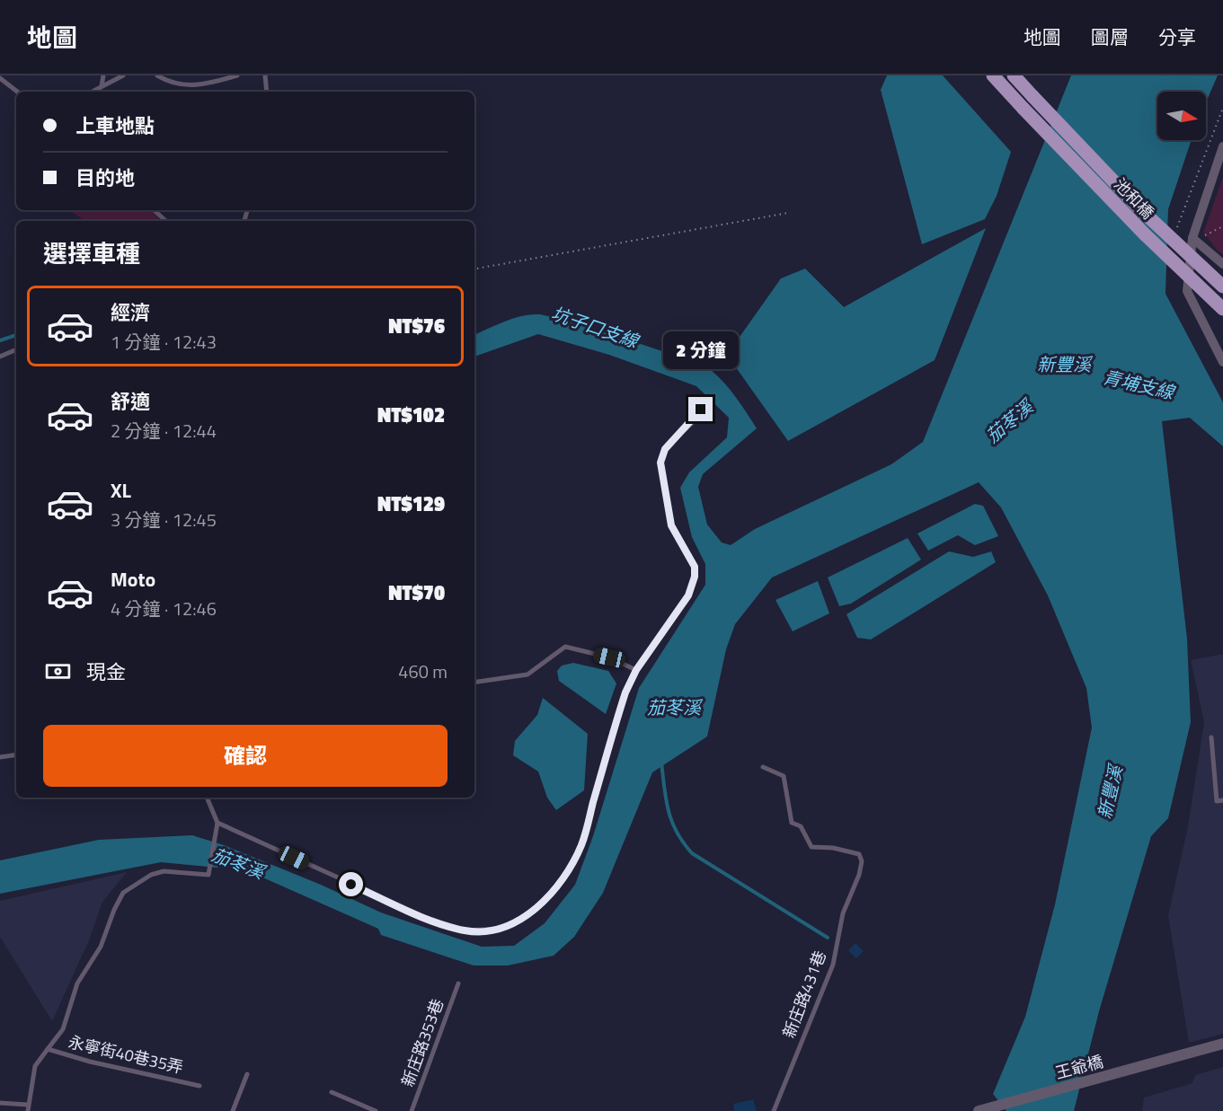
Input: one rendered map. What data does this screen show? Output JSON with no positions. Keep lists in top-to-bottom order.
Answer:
{
  "streets": {
    "main road": ["池和橋"],
    "street": ["王爺橋"],
    "lane": ["新庄路431巷", "新庄路353巷", "永寧街40巷35弄"]
  },
  "water": [
    "坑子口支線",
    "新豐溪",
    "青埔支線",
    "茄苳溪"
  ],
  "north": "right",
  "page": {
    "header": "地圖",
    "nav": ["地圖", "圖層", "分享"],
    "banner": ["上車地點", "目的地"],
    "heading": "選擇車種",
    "list": [
      {
        "name": "經濟",
        "note": "1 分鐘 · 12:43",
        "value": "NT$76"
      },
      {
        "name": "舒適",
        "note": "2 分鐘 · 12:44",
        "value": "NT$102"
      },
      {
        "name": "XL",
        "note": "3 分鐘 · 12:45",
        "value": "NT$129"
      },
      {
        "name": "Moto",
        "note": "4 分鐘 · 12:46",
        "value": "NT$70"
      }
    ],
    "bubble": "2 分鐘",
    "pay": ["現金", "460 m"],
    "buttons": "確認"
  }
}
